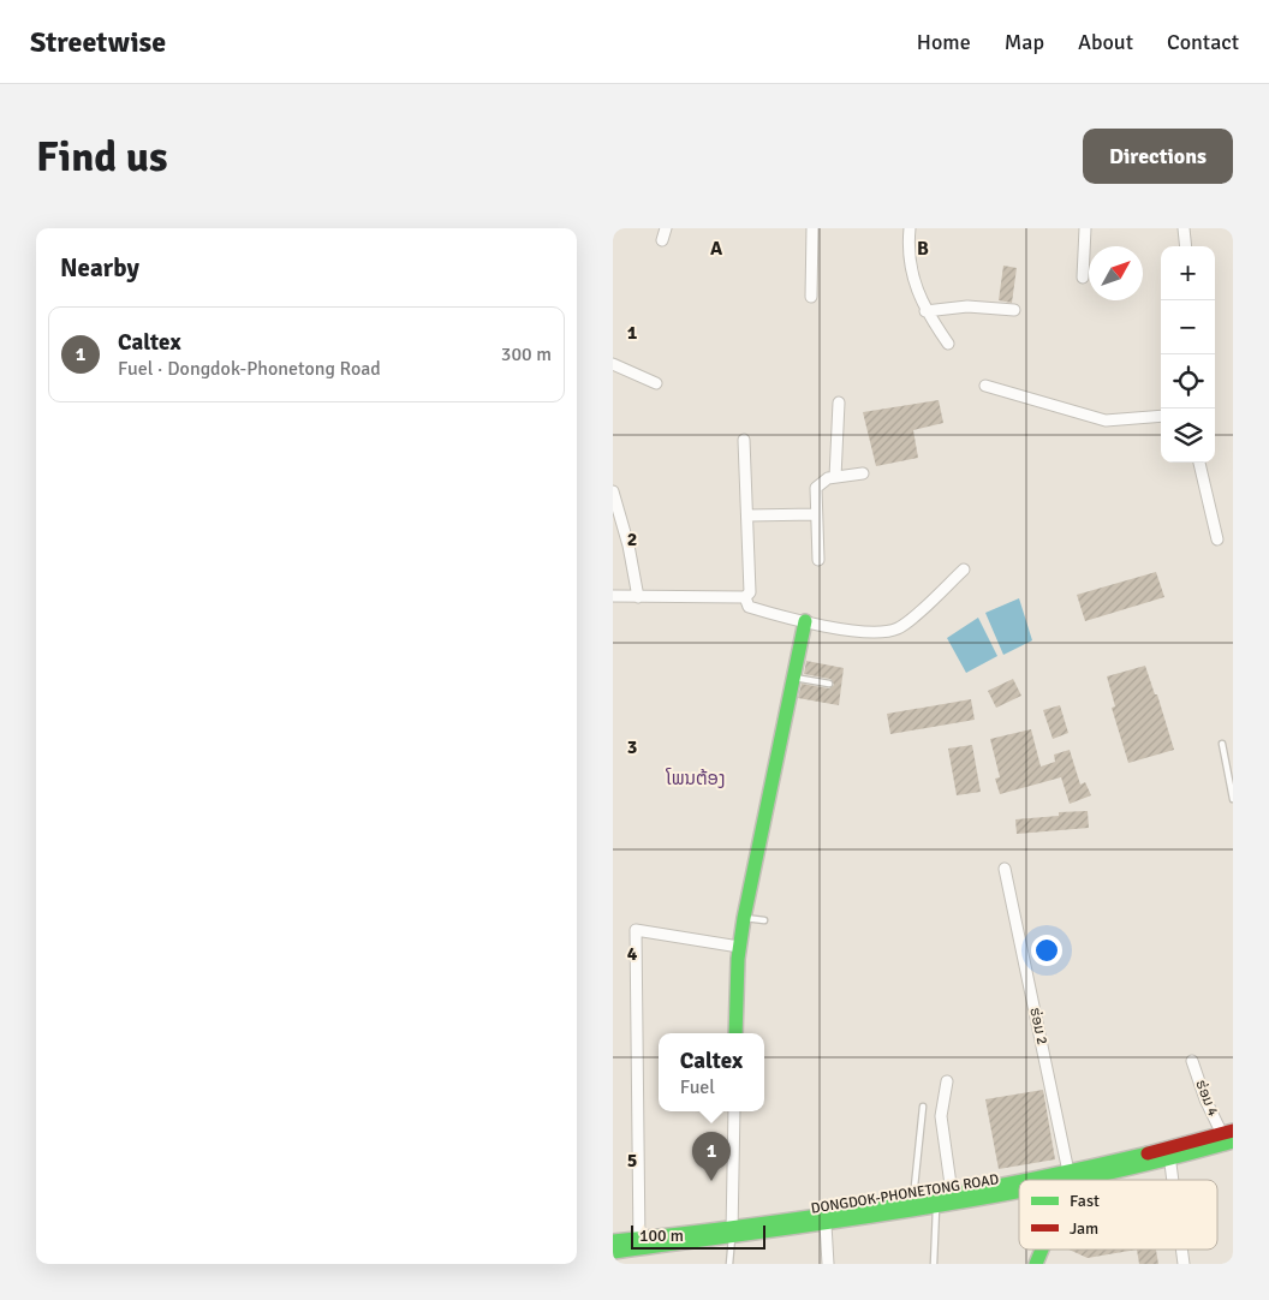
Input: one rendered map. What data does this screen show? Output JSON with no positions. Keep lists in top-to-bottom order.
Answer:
{
  "streets": {
    "main road": ["DONGDOK-PHONETONG ROAD"],
    "street": ["ຮ່ອມ 2", "ຮ່ອມ 4"]
  },
  "crossings": [
    ["ຮ່ອມ 2", "DONGDOK-PHONETONG ROAD"],
    ["ຮ່ອມ 4", "DONGDOK-PHONETONG ROAD"]
  ],
  "districts": ["ໂພນຕ້ອງ"],
  "legend": ["Fast", "Jam"],
  "scale_bar": "100 m",
  "north": "top right",
  "page": {
    "header": "Streetwise",
    "nav": [
      "Home",
      "Map",
      "About",
      "Contact"
    ],
    "buttons": "Directions",
    "title": "Find us",
    "heading": "Nearby",
    "map_buttons": ["+", "−"],
    "list": [
      {
        "mark": "1",
        "name": "Caltex",
        "note": "Fuel · Dongdok-Phonetong Road",
        "value": "300 m"
      }
    ],
    "popup": ["Caltex", "Fuel"],
    "pins": "1",
    "scale": "100 m"
  },
  "grid": {
    "columns": ["A", "B"],
    "rows": [
      "1",
      "2",
      "3",
      "4",
      "5"
    ]
  }
}
